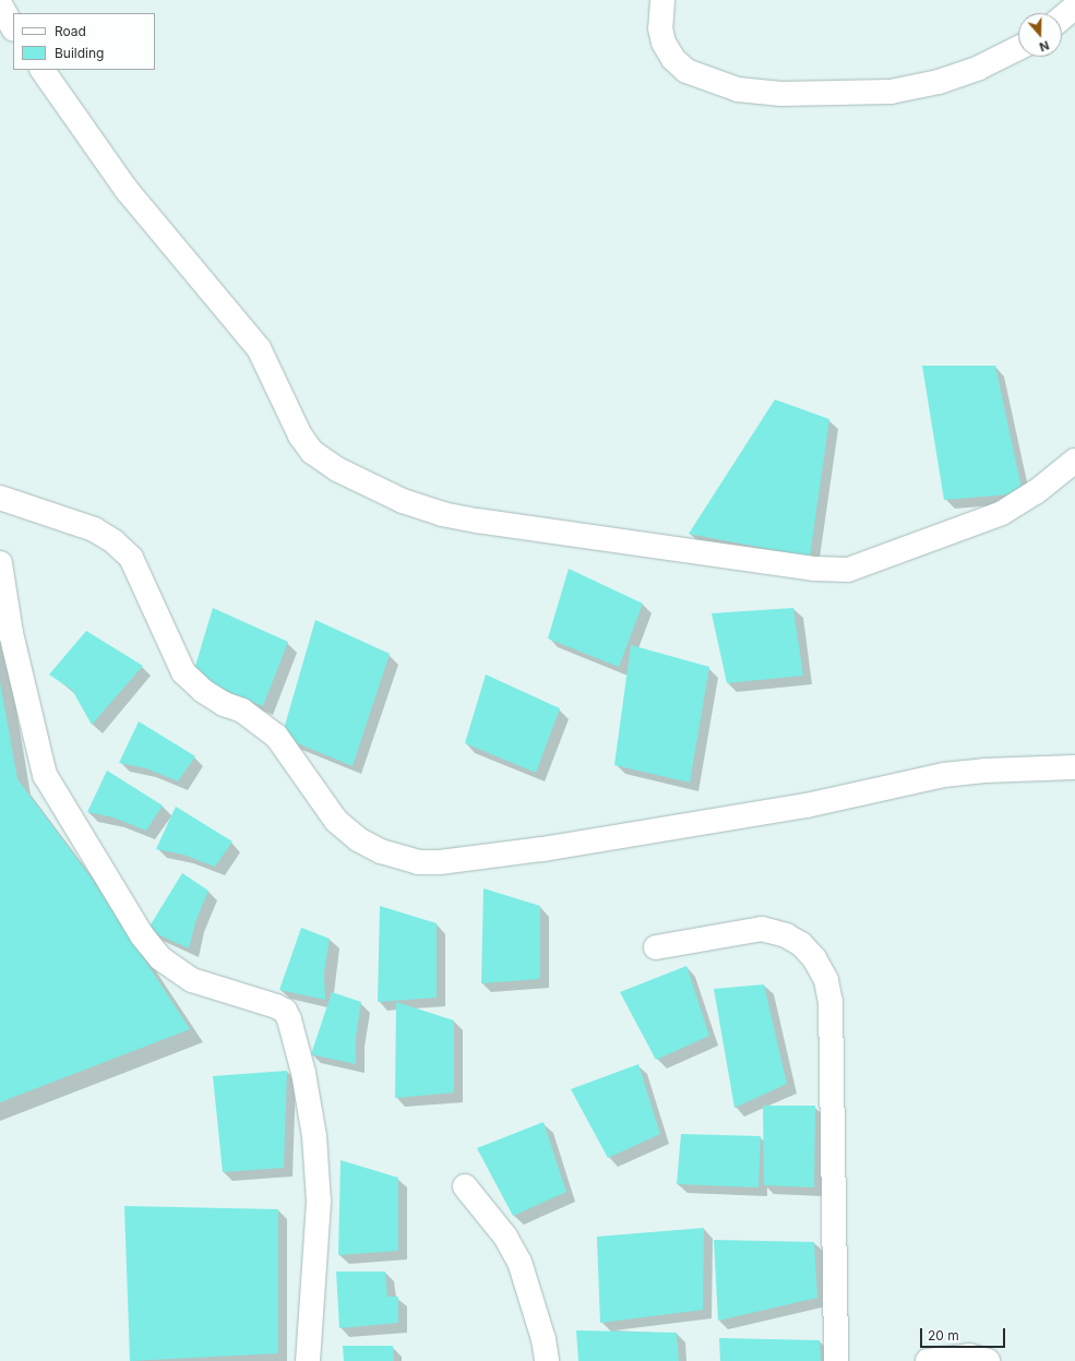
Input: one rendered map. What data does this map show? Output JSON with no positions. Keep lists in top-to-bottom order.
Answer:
{
  "legend": ["Road", "Building"],
  "scale_bar": "20 m",
  "north": "bottom"
}
